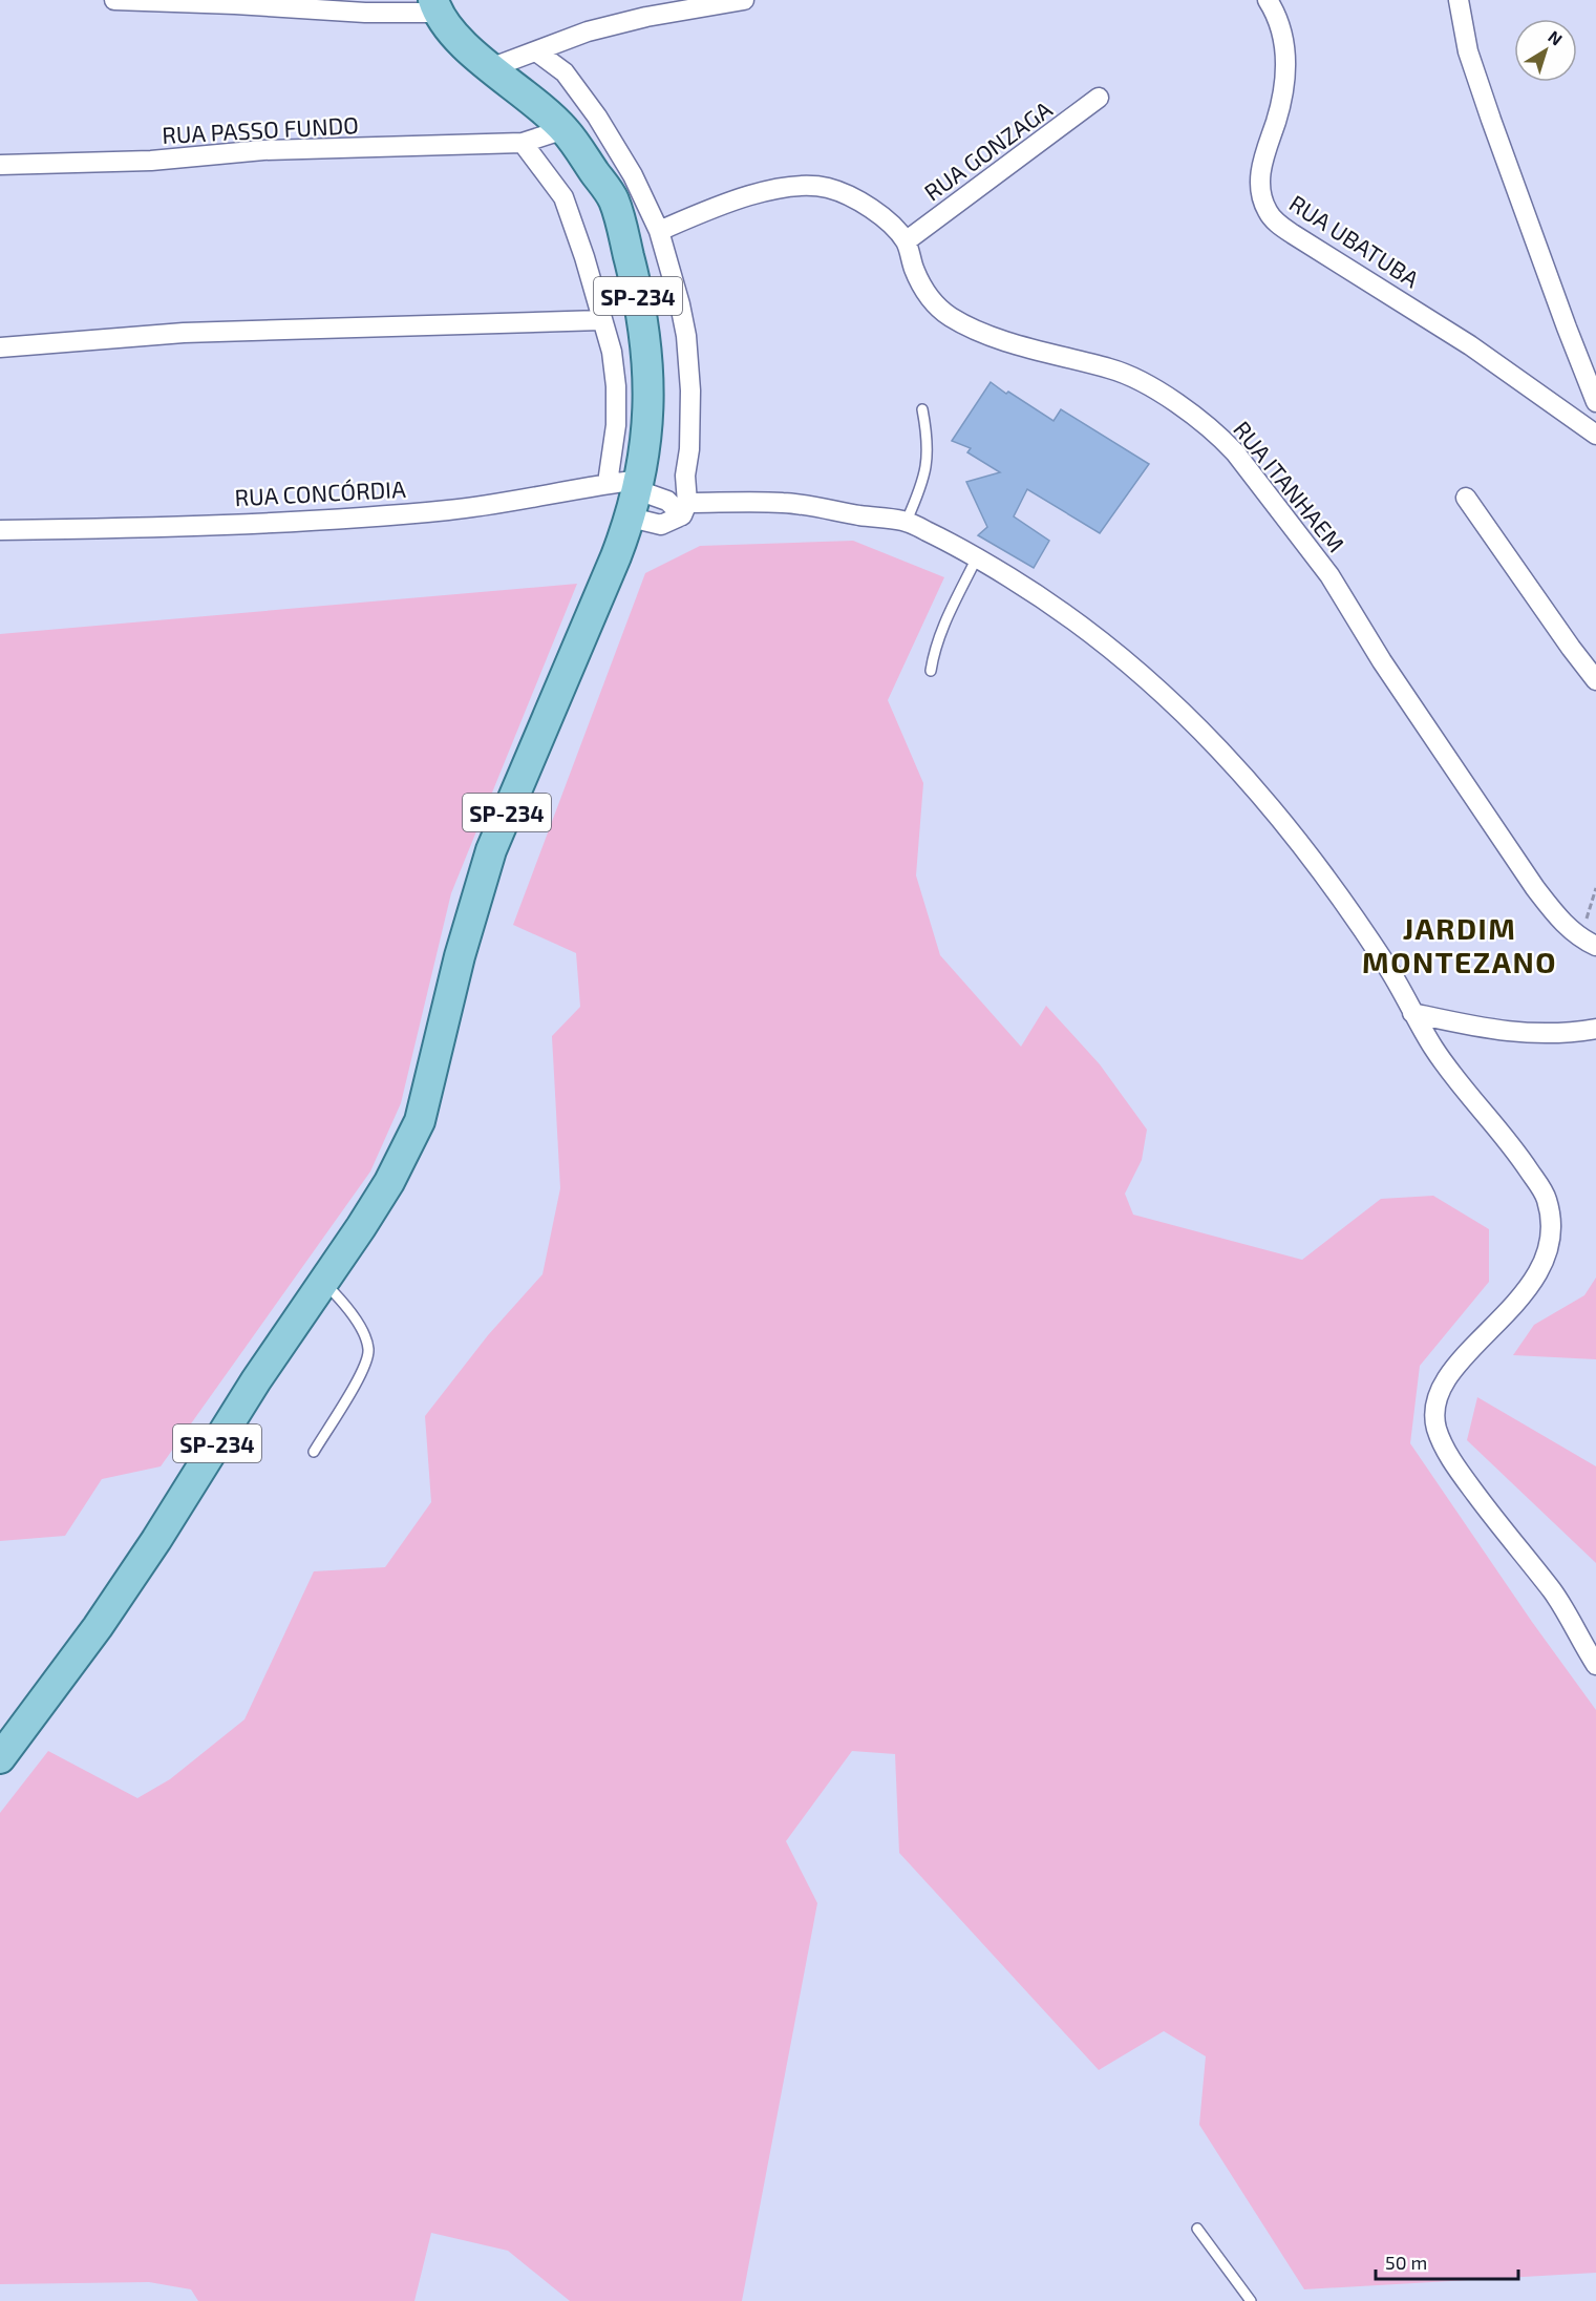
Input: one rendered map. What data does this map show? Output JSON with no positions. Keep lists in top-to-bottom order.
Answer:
{
  "streets": {
    "main road": ["SP-234"],
    "street": [
      "RUA PASSO FUNDO",
      "RUA GONZAGA",
      "RUA UBATUBA",
      "RUA ITANHAEM",
      "RUA CONCÓRDIA"
    ]
  },
  "crossings": [
    ["RUA PASSO FUNDO", "SP-234"],
    ["RUA GONZAGA", "RUA ITANHAEM"],
    ["SP-234", "RUA CONCÓRDIA"]
  ],
  "districts": ["JARDIM MONTEZANO"],
  "scale_bar": "50 m",
  "north": "top right"
}
